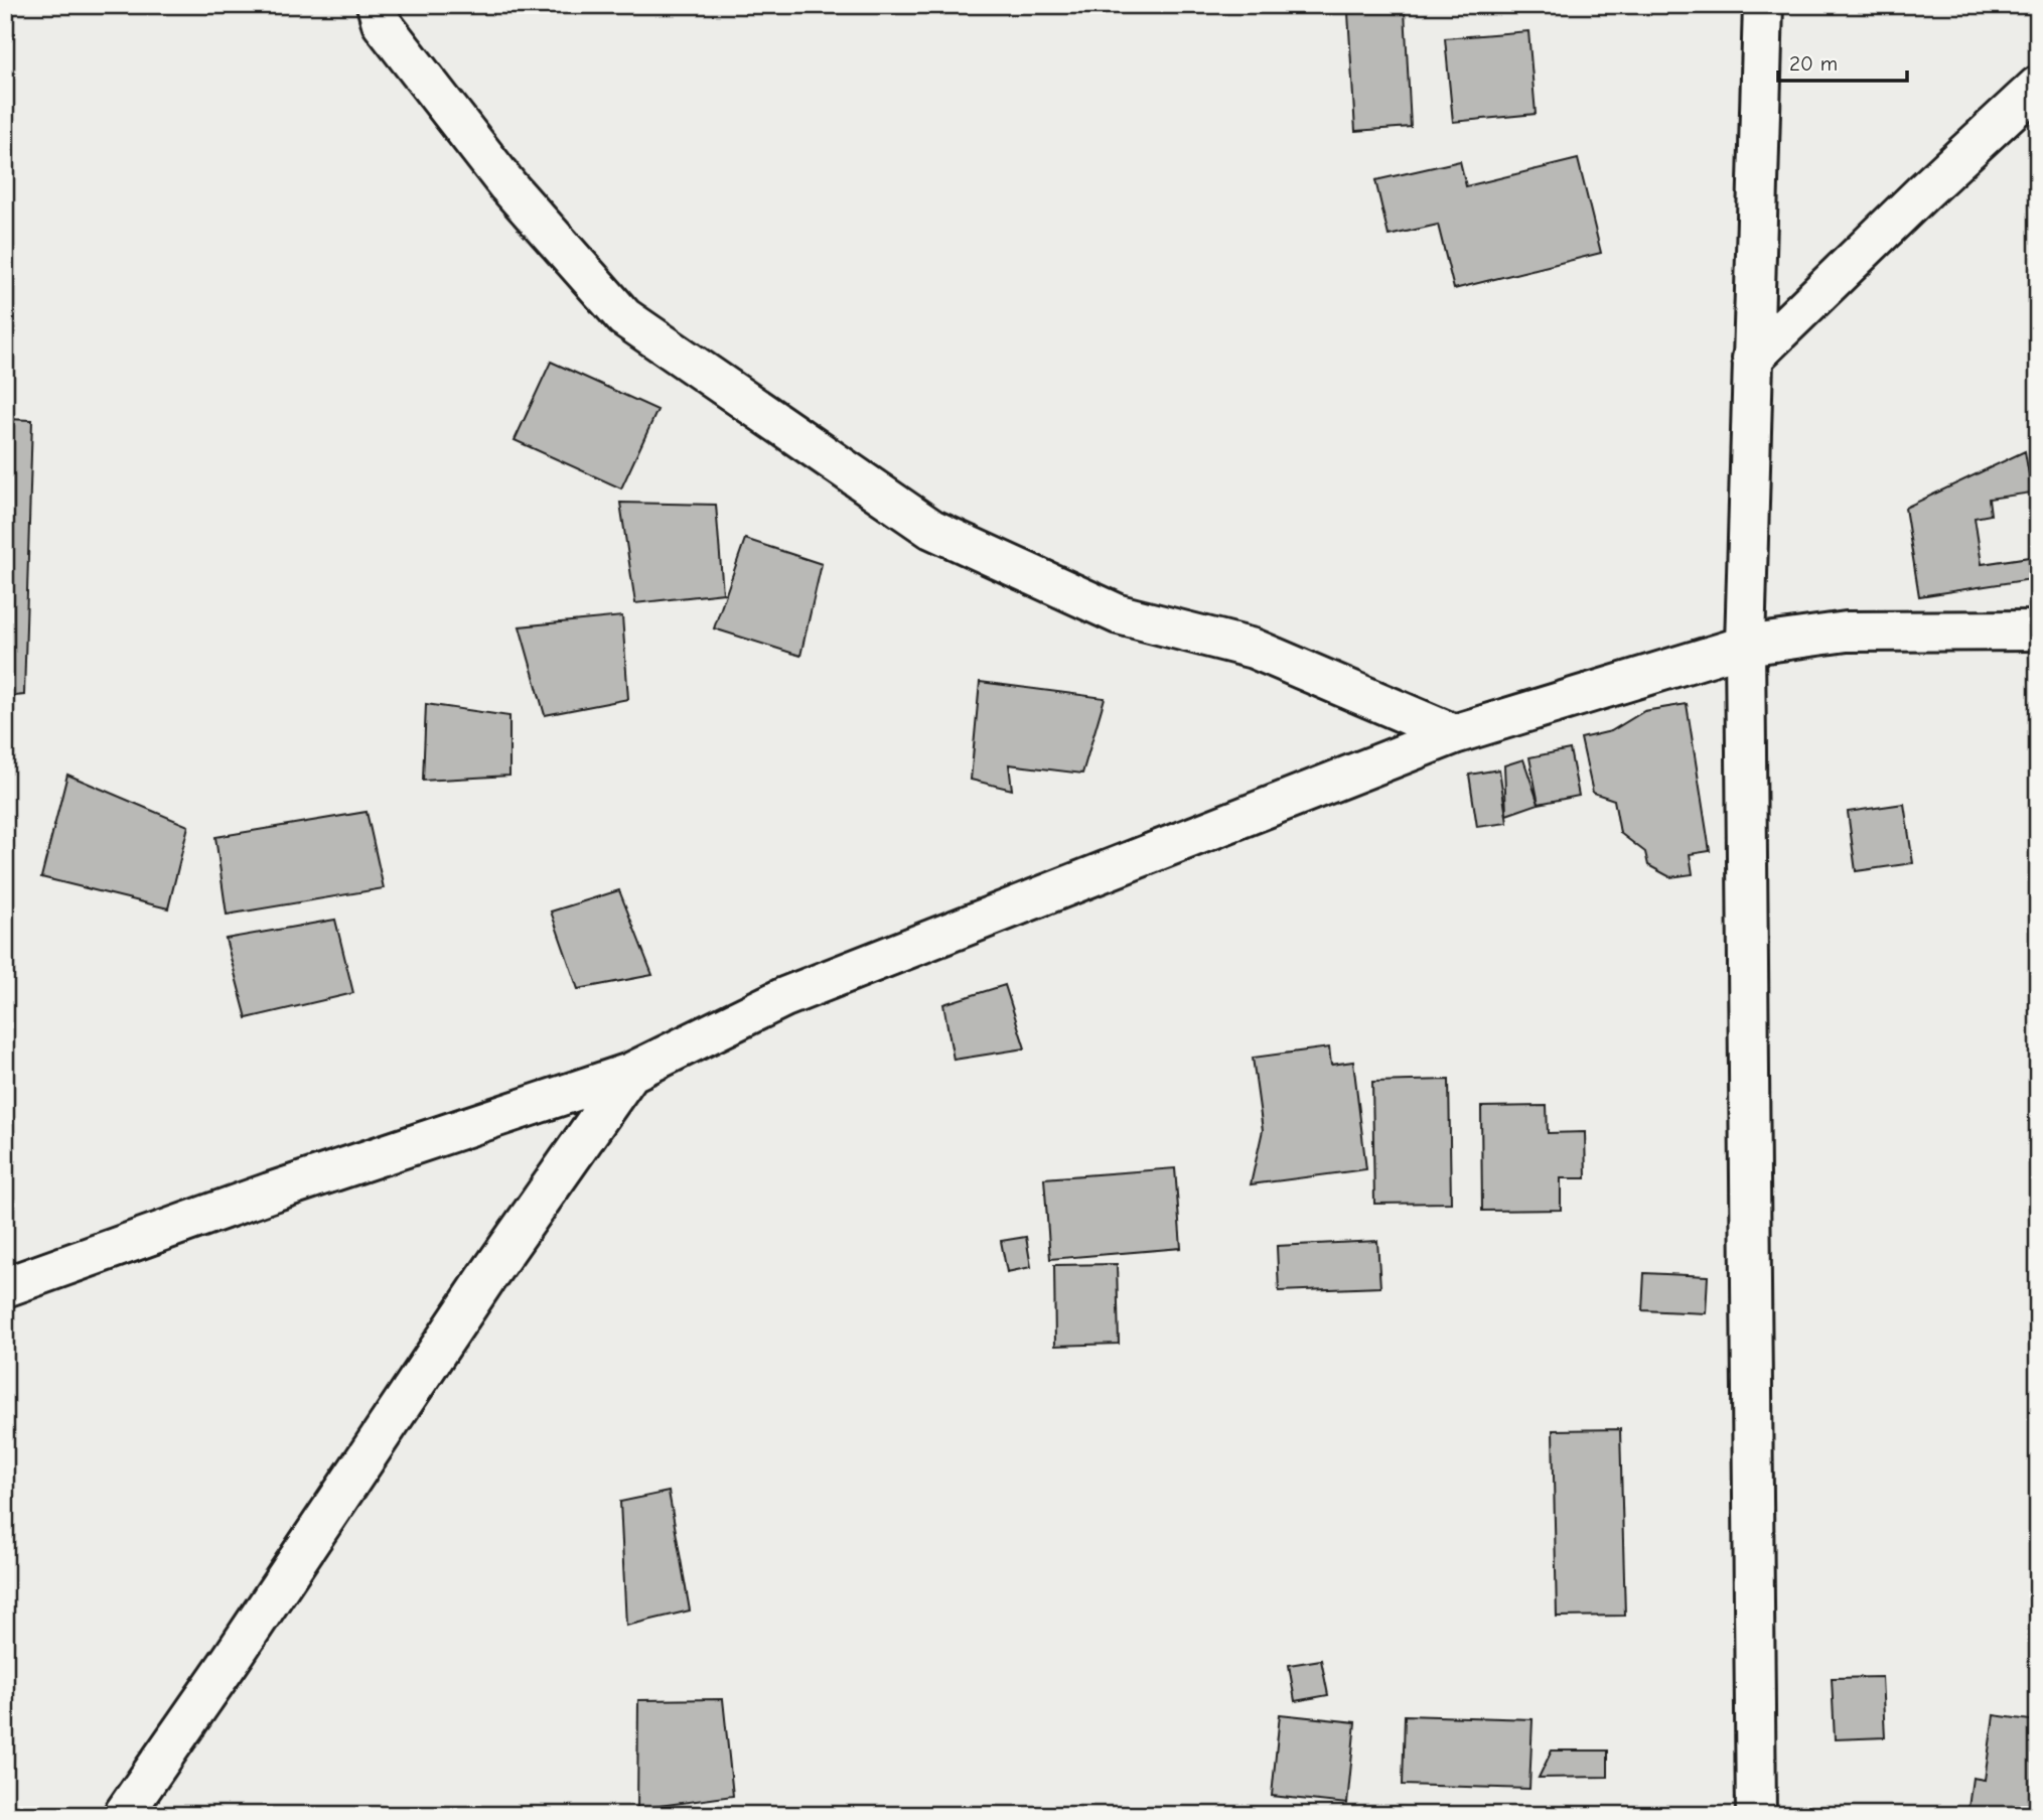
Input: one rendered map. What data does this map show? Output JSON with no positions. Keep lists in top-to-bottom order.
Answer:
{
  "scale_bar": "20 m"
}
